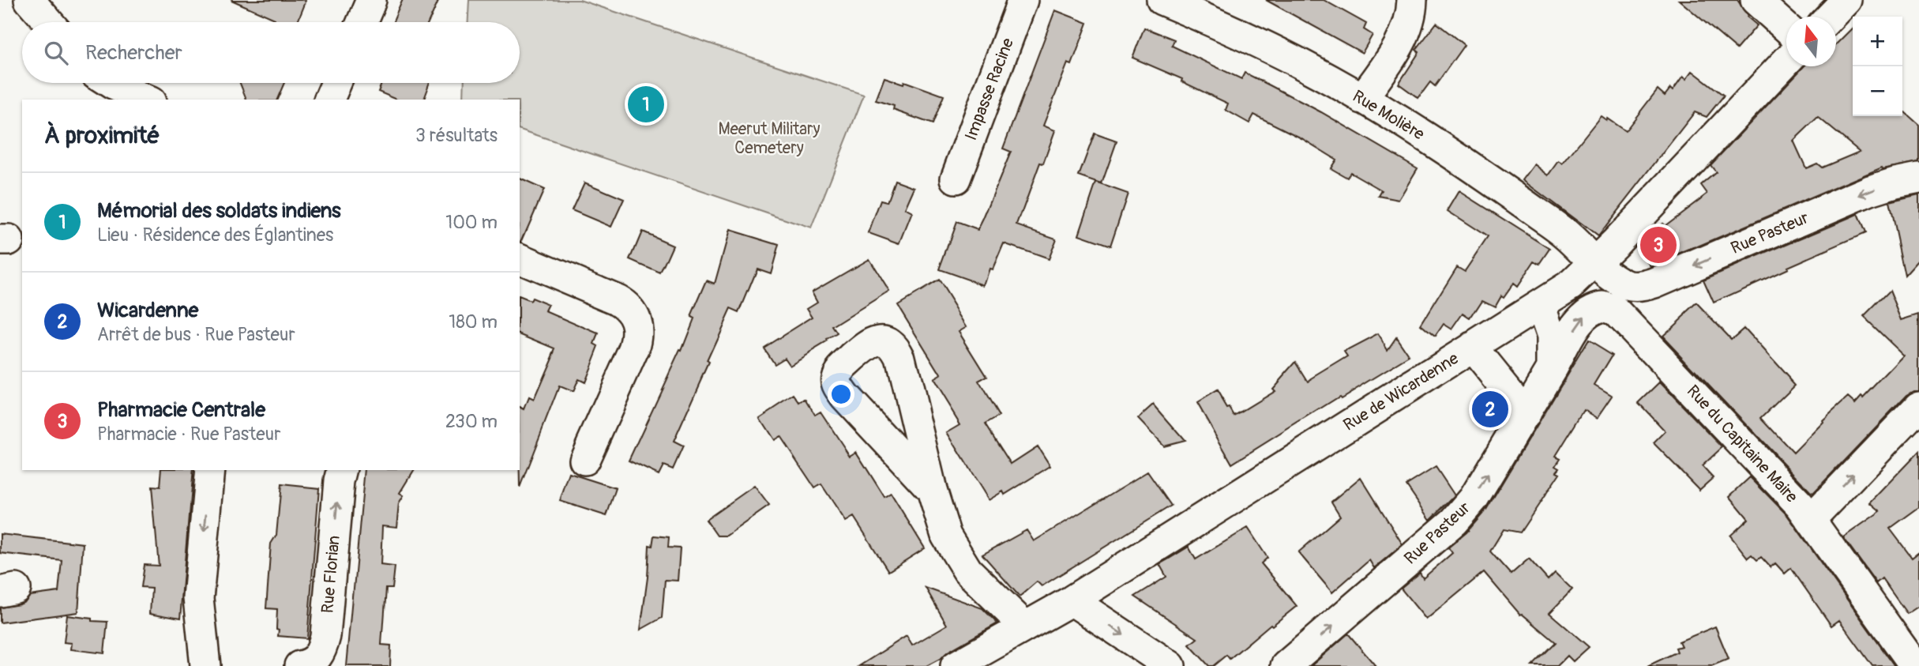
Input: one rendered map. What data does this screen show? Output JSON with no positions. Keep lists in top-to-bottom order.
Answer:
{
  "streets": {
    "street": [
      "Impasse Racine",
      "Rue Molière",
      "Rue Pasteur",
      "Rue de Wicardenne",
      "Rue du Capitaine Maire",
      "Rue Florian"
    ]
  },
  "crossings": [
    ["Rue Molière", "Rue Pasteur"],
    ["Rue Molière", "Rue de Wicardenne"],
    ["Rue Pasteur", "Rue de Wicardenne"],
    ["Rue Pasteur", "Rue du Capitaine Maire"]
  ],
  "one_way": ["Rue Florian"],
  "parks": ["Meerut Military Cemetery"],
  "north": "top",
  "page": {
    "map_buttons": ["+", "−"],
    "search": "Rechercher",
    "pins": ["1", "3", "2"],
    "heading": ["À proximité", "3 résultats"],
    "list": [
      {
        "mark": "1",
        "name": "Mémorial des soldats indiens",
        "note": "Lieu · Résidence des Églantines",
        "value": "100 m"
      },
      {
        "mark": "2",
        "name": "Wicardenne",
        "note": "Arrêt de bus · Rue Pasteur",
        "value": "180 m"
      },
      {
        "mark": "3",
        "name": "Pharmacie Centrale",
        "note": "Pharmacie · Rue Pasteur",
        "value": "230 m"
      }
    ]
  }
}
